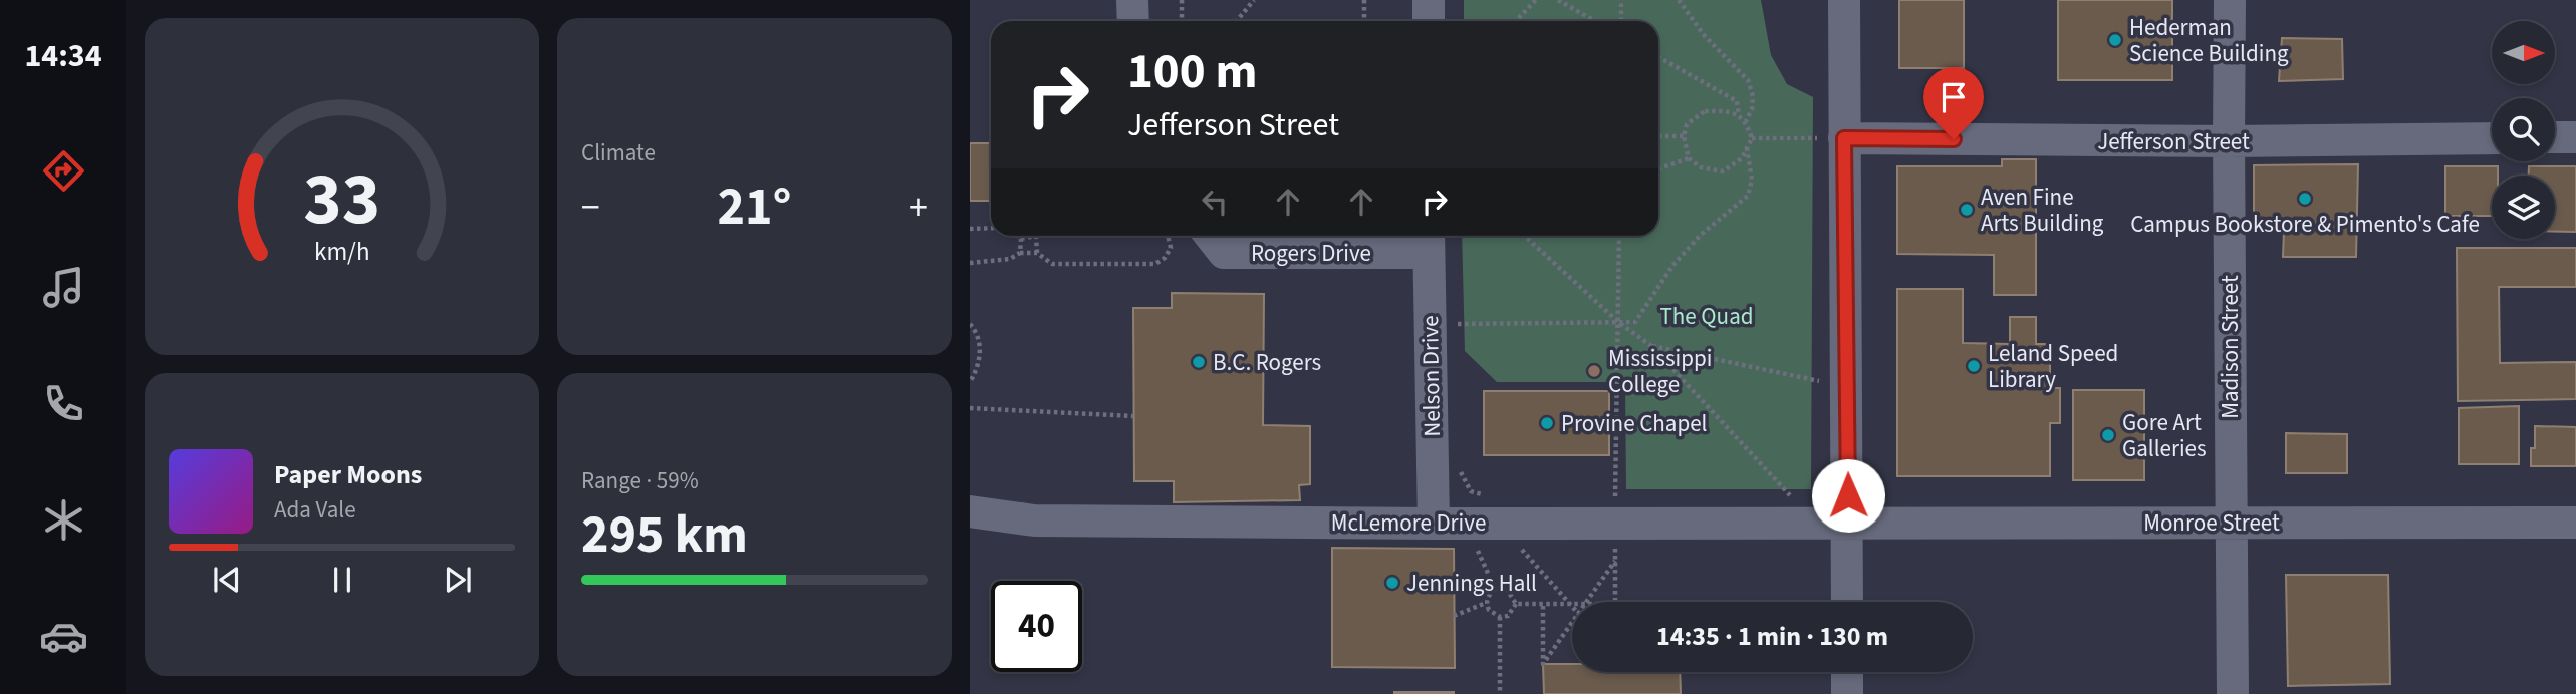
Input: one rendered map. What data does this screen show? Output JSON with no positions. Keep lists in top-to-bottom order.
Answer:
{
  "streets": {
    "street": [
      "Jefferson Street",
      "Rogers Drive",
      "Madison Street",
      "Nelson Drive",
      "McLemore Drive",
      "Monroe Street"
    ]
  },
  "crossings": [
    ["Jefferson Street", "Madison Street"],
    ["Rogers Drive", "Nelson Drive"],
    ["Madison Street", "Monroe Street"],
    ["Nelson Drive", "McLemore Drive"],
    ["McLemore Drive", "Monroe Street"]
  ],
  "parks": ["The Quad"],
  "places": [
    "Hederman Science Building",
    "Campus Bookstore & Pimento's Cafe",
    "Aven Fine Arts Building",
    "B.C. Rogers",
    "Leland Speed Library",
    "Mississippi College",
    "Provine Chapel",
    "Gore Art Galleries",
    "Jennings Hall"
  ],
  "north": "right",
  "page": {
    "tabs": "14:34",
    "tile": [
      "Climate",
      ["Range · 59%", "295 km"]
    ],
    "turn": ["100 m", "Jefferson Street"],
    "heat": ["−", "21°", "+"],
    "song": ["Paper Moons", "Ada Vale"],
    "limit": "40",
    "trip": "14:35 · 1 min · 130 m",
    "gauge": ["33", "km/h"]
  }
}
